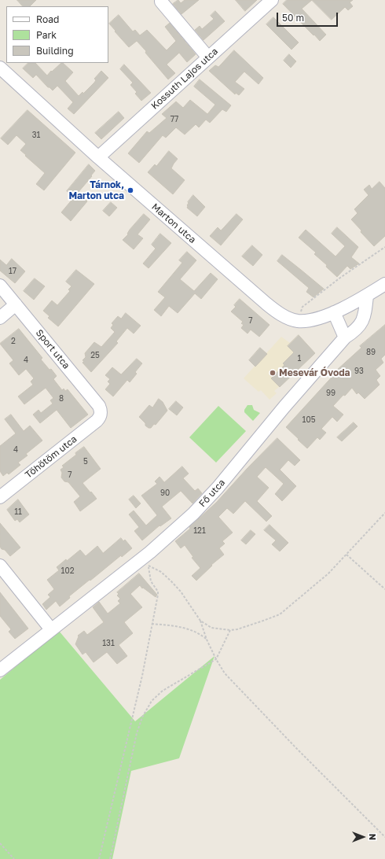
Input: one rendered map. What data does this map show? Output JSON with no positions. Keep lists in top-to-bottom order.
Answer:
{
  "streets": {
    "street": [
      "Kossuth Lajos utca",
      "Marton utca",
      "Sport utca",
      "Töhötöm utca",
      "Fő utca"
    ]
  },
  "crossings": [
    ["Kossuth Lajos utca", "Marton utca"],
    ["Marton utca", "Fő utca"],
    ["Sport utca", "Töhötöm utca"]
  ],
  "places": ["Tárnok, Marton utca", "Mesevár Óvoda"],
  "house_numbers": [
    "77",
    "31",
    "17",
    "7",
    "2",
    "89",
    "25",
    "1",
    "4",
    "93",
    "99",
    "8",
    "105",
    "4",
    "5",
    "7",
    "90",
    "11",
    "121",
    "102",
    "131"
  ],
  "legend": ["Road", "Park", "Building"],
  "scale_bar": "50 m",
  "north": "right"
}
